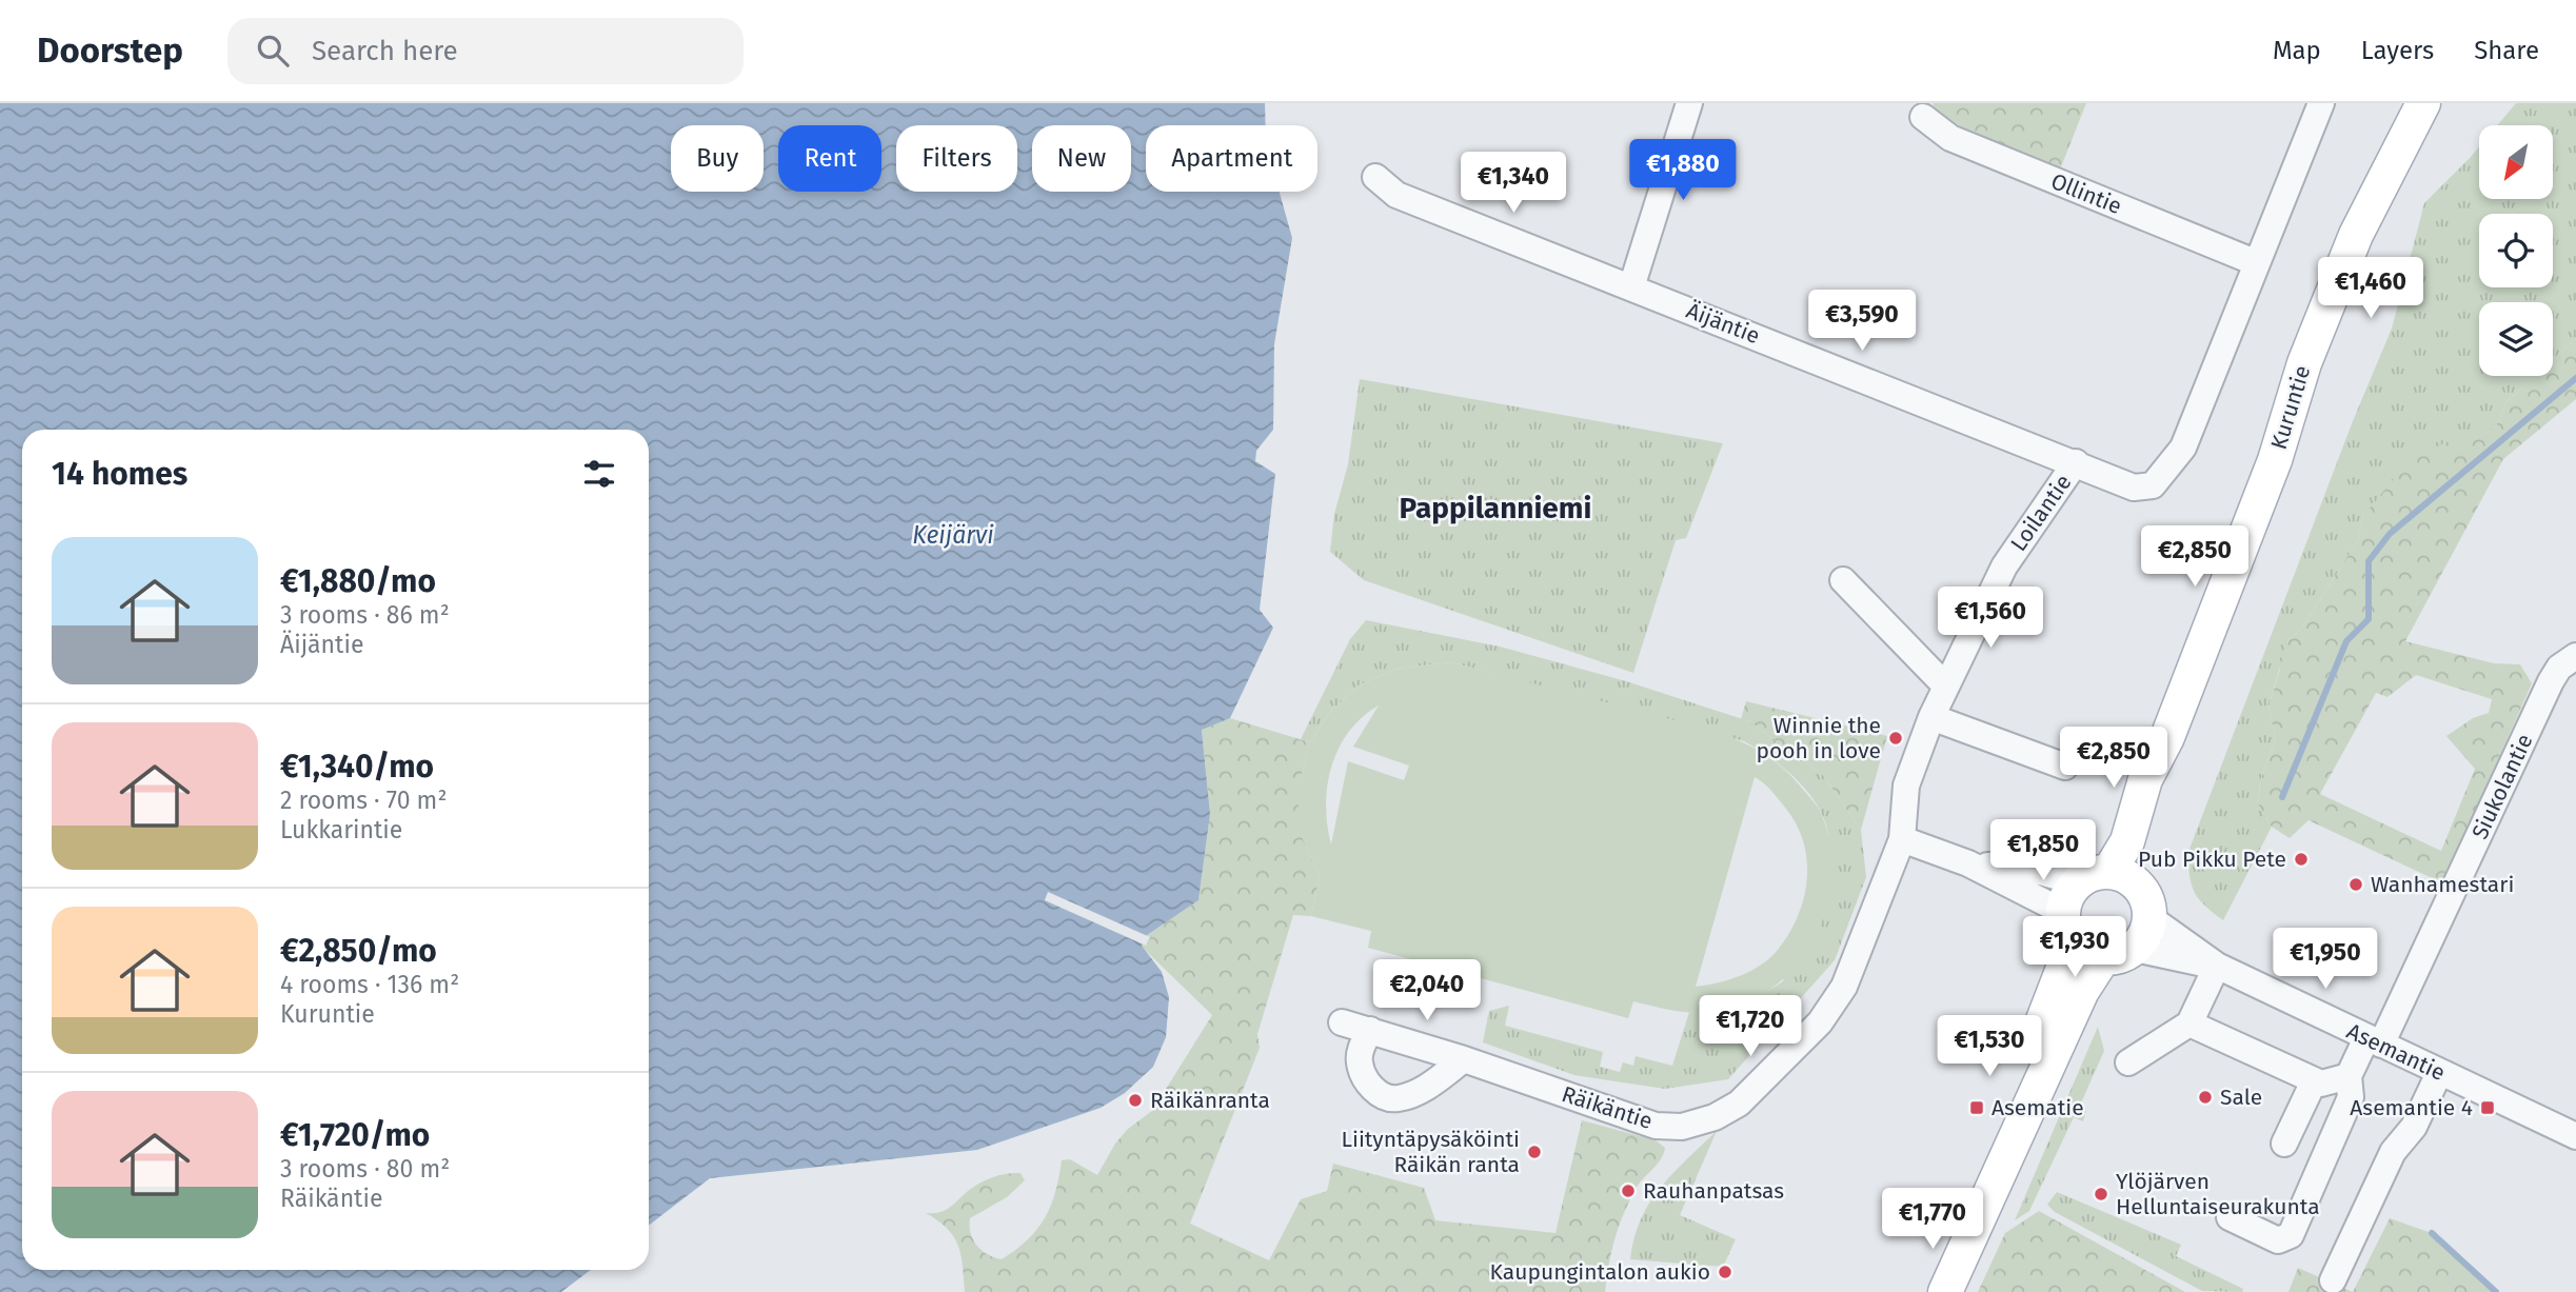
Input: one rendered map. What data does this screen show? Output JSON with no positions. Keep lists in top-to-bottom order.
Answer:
{
  "streets": {
    "main road": ["Kuruntie"],
    "street": [
      "Ollintie",
      "Äijäntie",
      "Loilantie",
      "Siukolantie",
      "Asemantie",
      "Räikäntie"
    ]
  },
  "crossings": [
    ["Ollintie", "Loilantie"],
    ["Äijäntie", "Loilantie"],
    ["Kuruntie", "Asemantie"],
    ["Loilantie", "Räikäntie"],
    ["Siukolantie", "Asemantie"]
  ],
  "districts": ["Pappilanniemi"],
  "water": ["Keijärvi"],
  "places": {
    "other": [
      "Winnie the pooh in love",
      "Pub Pikku Pete",
      "Wanhamestari",
      "Sale",
      "Räikänranta",
      "Liityntäpysäköinti Räikän ranta",
      "Rauhanpatsas",
      "Ylöjärven Helluntaiseurakunta",
      "Kaupungintalon aukio"
    ],
    "transit": ["Asematie", "Asemantie 4"]
  },
  "north": "bottom left",
  "page": {
    "header": "Doorstep",
    "search": "Search here",
    "nav": ["Map", "Layers", "Share"],
    "chip": [
      "Buy",
      "Rent",
      "Filters",
      "New",
      "Apartment"
    ],
    "price": [
      "€1,880",
      "€1,340",
      "€1,460",
      "€3,590",
      "€2,850",
      "€1,560",
      "€2,850",
      "€1,850",
      "€1,930",
      "€1,950",
      "€2,040",
      "€1,720",
      "€1,530",
      "€1,770"
    ],
    "heading": "14 homes",
    "list": [
      {
        "name": "€1,880/mo",
        "note": "3 rooms · 86 m² · Äijäntie"
      },
      {
        "name": "€1,340/mo",
        "note": "2 rooms · 70 m² · Lukkarintie"
      },
      {
        "name": "€2,850/mo",
        "note": "4 rooms · 136 m² · Kuruntie"
      },
      {
        "name": "€1,720/mo",
        "note": "3 rooms · 80 m² · Räikäntie"
      }
    ]
  }
}
